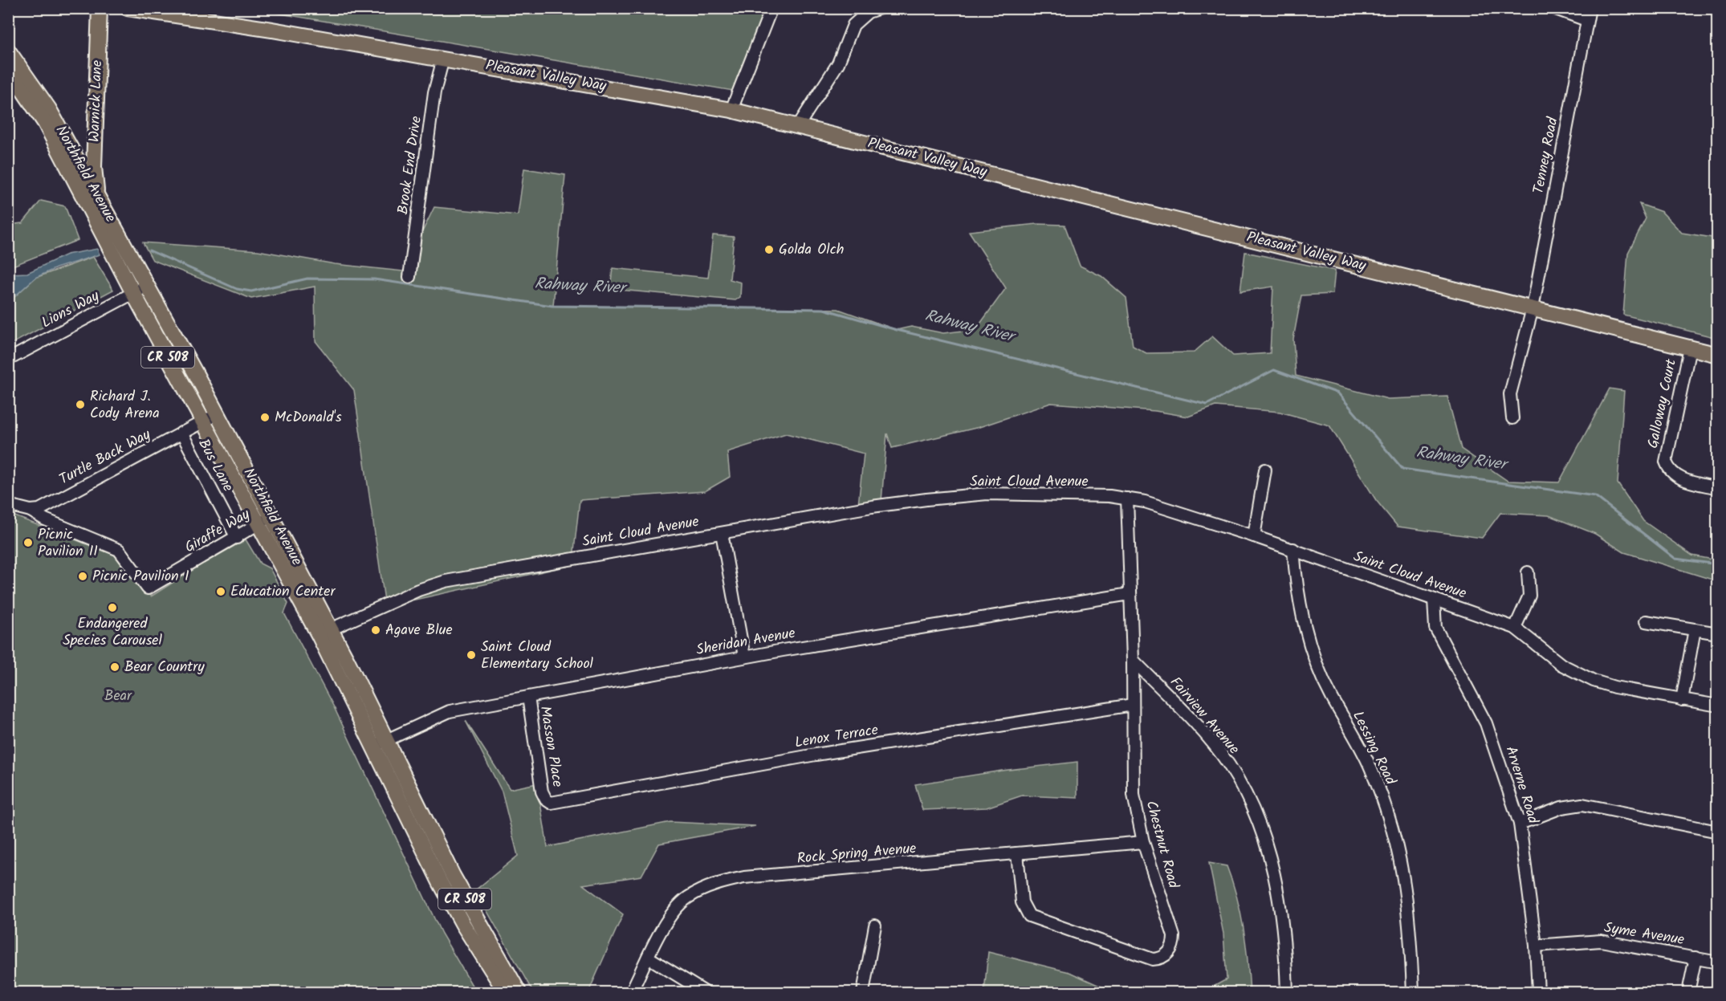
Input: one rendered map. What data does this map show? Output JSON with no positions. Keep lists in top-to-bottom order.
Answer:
{
  "streets": {
    "main road": [
      "Pleasant Valley Way",
      "Warnick Lane",
      "Northfield Avenue",
      "CR 508"
    ],
    "street": [
      "Tenney Road",
      "Brook End Drive",
      "Lions Way",
      "Galloway Court",
      "Turtle Back Way",
      "Bus Lane",
      "Saint Cloud Avenue",
      "Giraffe Way",
      "Sheridan Avenue",
      "Fairview Avenue",
      "Lenox Terrace",
      "Masson Place",
      "Lessing Road",
      "Arverne Road",
      "Chestnut Road",
      "Rock Spring Avenue",
      "Syme Avenue"
    ]
  },
  "crossings": [
    ["Pleasant Valley Way", "Tenney Road"],
    ["Pleasant Valley Way", "Brook End Drive"],
    ["Pleasant Valley Way", "Galloway Court"],
    ["Warnick Lane", "Northfield Avenue"],
    ["Northfield Avenue", "Lions Way"],
    ["Northfield Avenue", "Turtle Back Way"],
    ["Northfield Avenue", "Saint Cloud Avenue"],
    ["Northfield Avenue", "Giraffe Way"],
    ["Northfield Avenue", "Sheridan Avenue"],
    ["Turtle Back Way", "Bus Lane"],
    ["Turtle Back Way", "Giraffe Way"],
    ["Bus Lane", "Giraffe Way"],
    ["Saint Cloud Avenue", "Lessing Road"],
    ["Saint Cloud Avenue", "Arverne Road"],
    ["Saint Cloud Avenue", "Chestnut Road"],
    ["Sheridan Avenue", "Masson Place"],
    ["Sheridan Avenue", "Chestnut Road"],
    ["Fairview Avenue", "Chestnut Road"],
    ["Lenox Terrace", "Masson Place"],
    ["Lenox Terrace", "Chestnut Road"],
    ["Arverne Road", "Syme Avenue"],
    ["Chestnut Road", "Rock Spring Avenue"]
  ],
  "water": ["Rahway River"],
  "parks": ["Bear"],
  "places": [
    "Golda Olch",
    "Richard J. Cody Arena",
    "McDonald's",
    "Picnic Pavilion II",
    "Picnic Pavilion I",
    "Education Center",
    "Endangered Species Carousel",
    "Agave Blue",
    "Saint Cloud Elementary School",
    "Bear Country"
  ]
}
